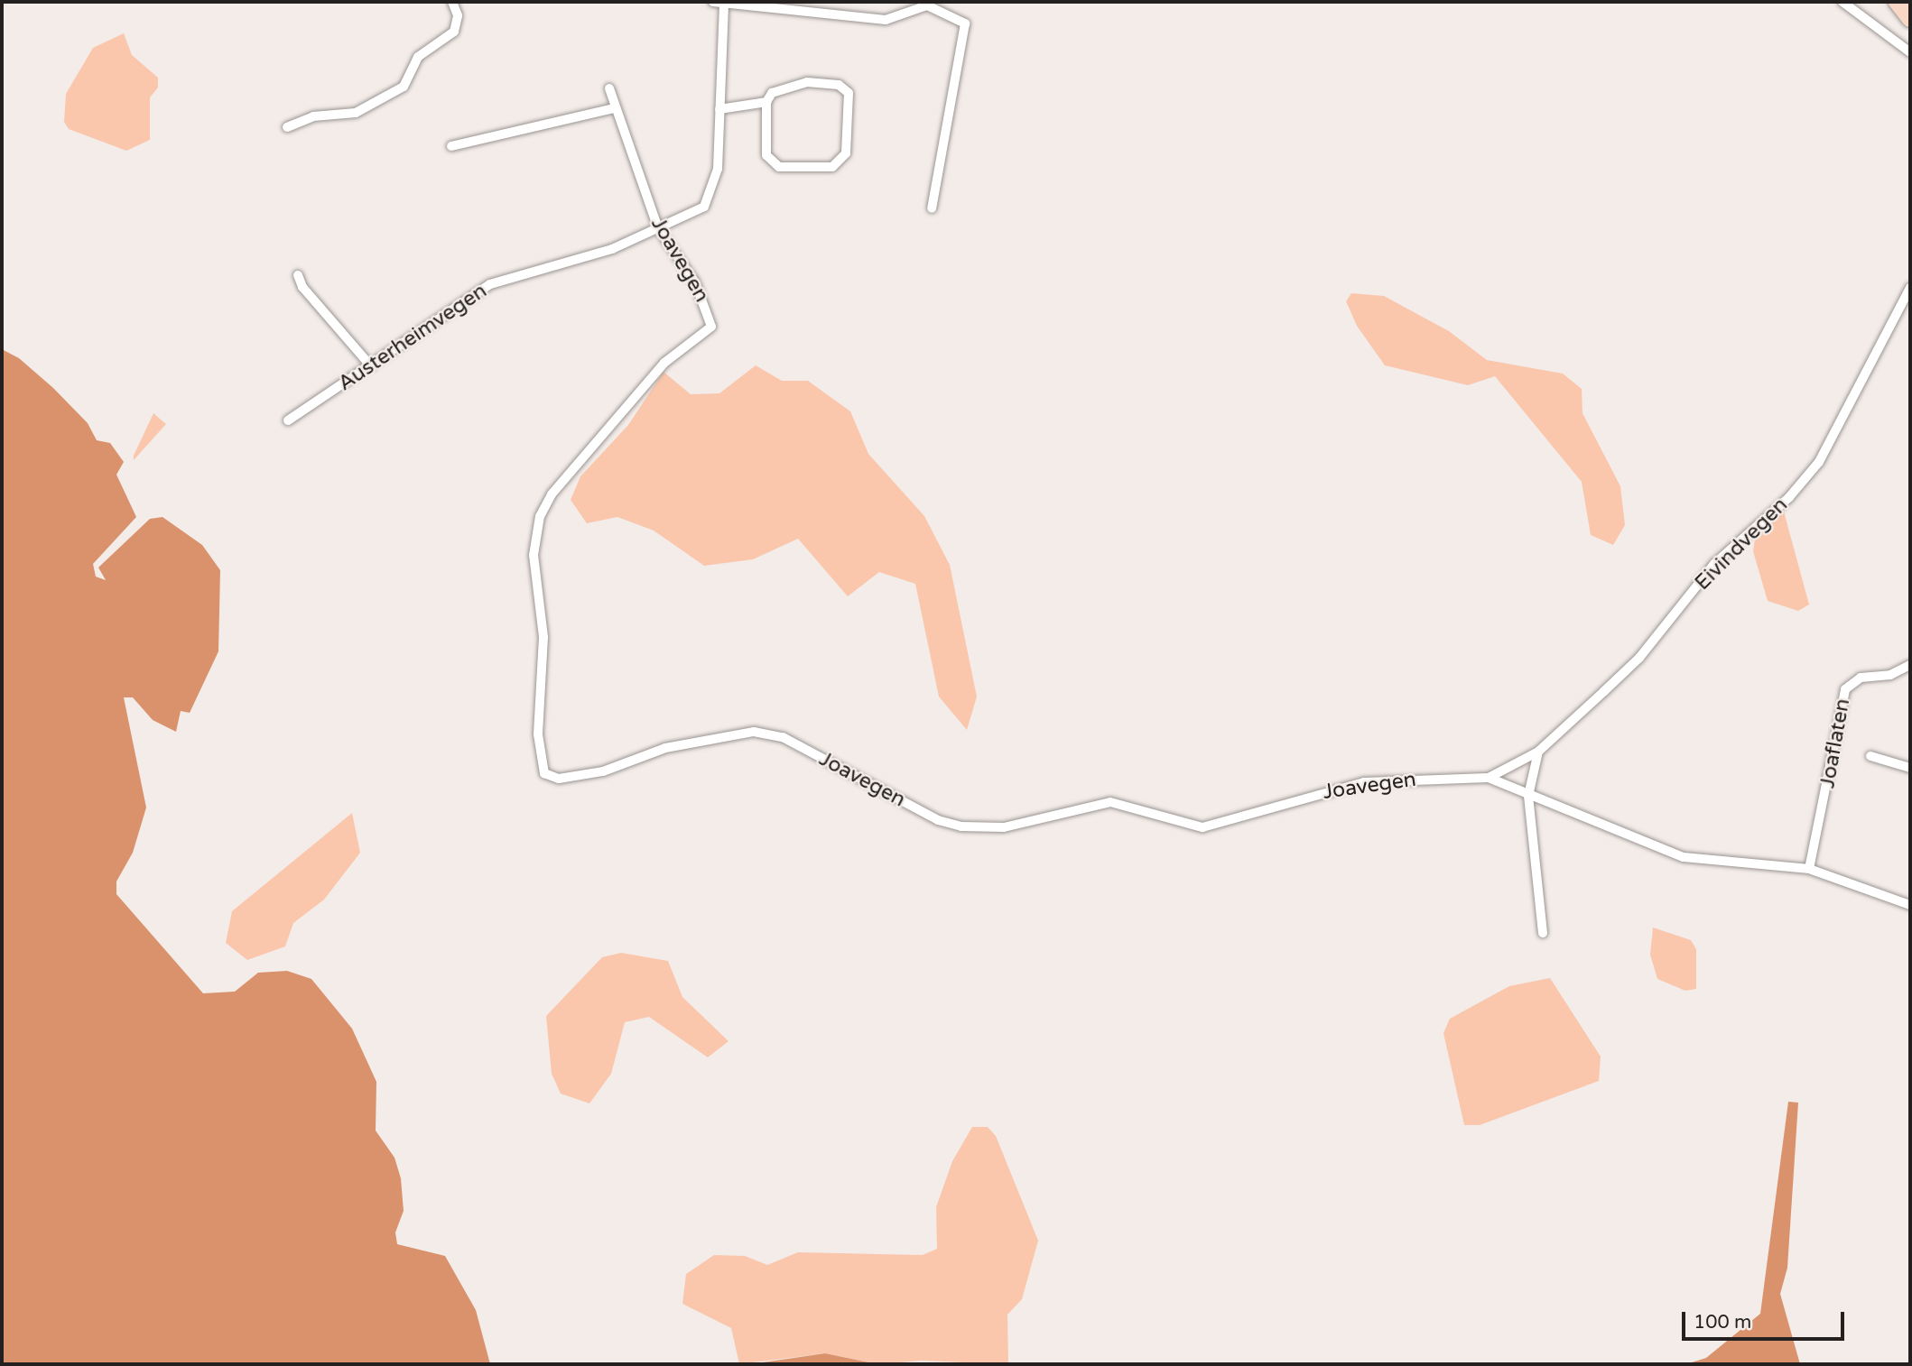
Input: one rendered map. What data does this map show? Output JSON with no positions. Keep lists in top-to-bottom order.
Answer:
{
  "streets": {
    "street": [
      "Joavegen",
      "Austerheimvegen",
      "Eivindvegen",
      "Joaflaten"
    ]
  },
  "crossings": [
    ["Joavegen", "Austerheimvegen"],
    ["Joavegen", "Eivindvegen"],
    ["Joavegen", "Joaflaten"]
  ],
  "scale_bar": "100 m"
}
